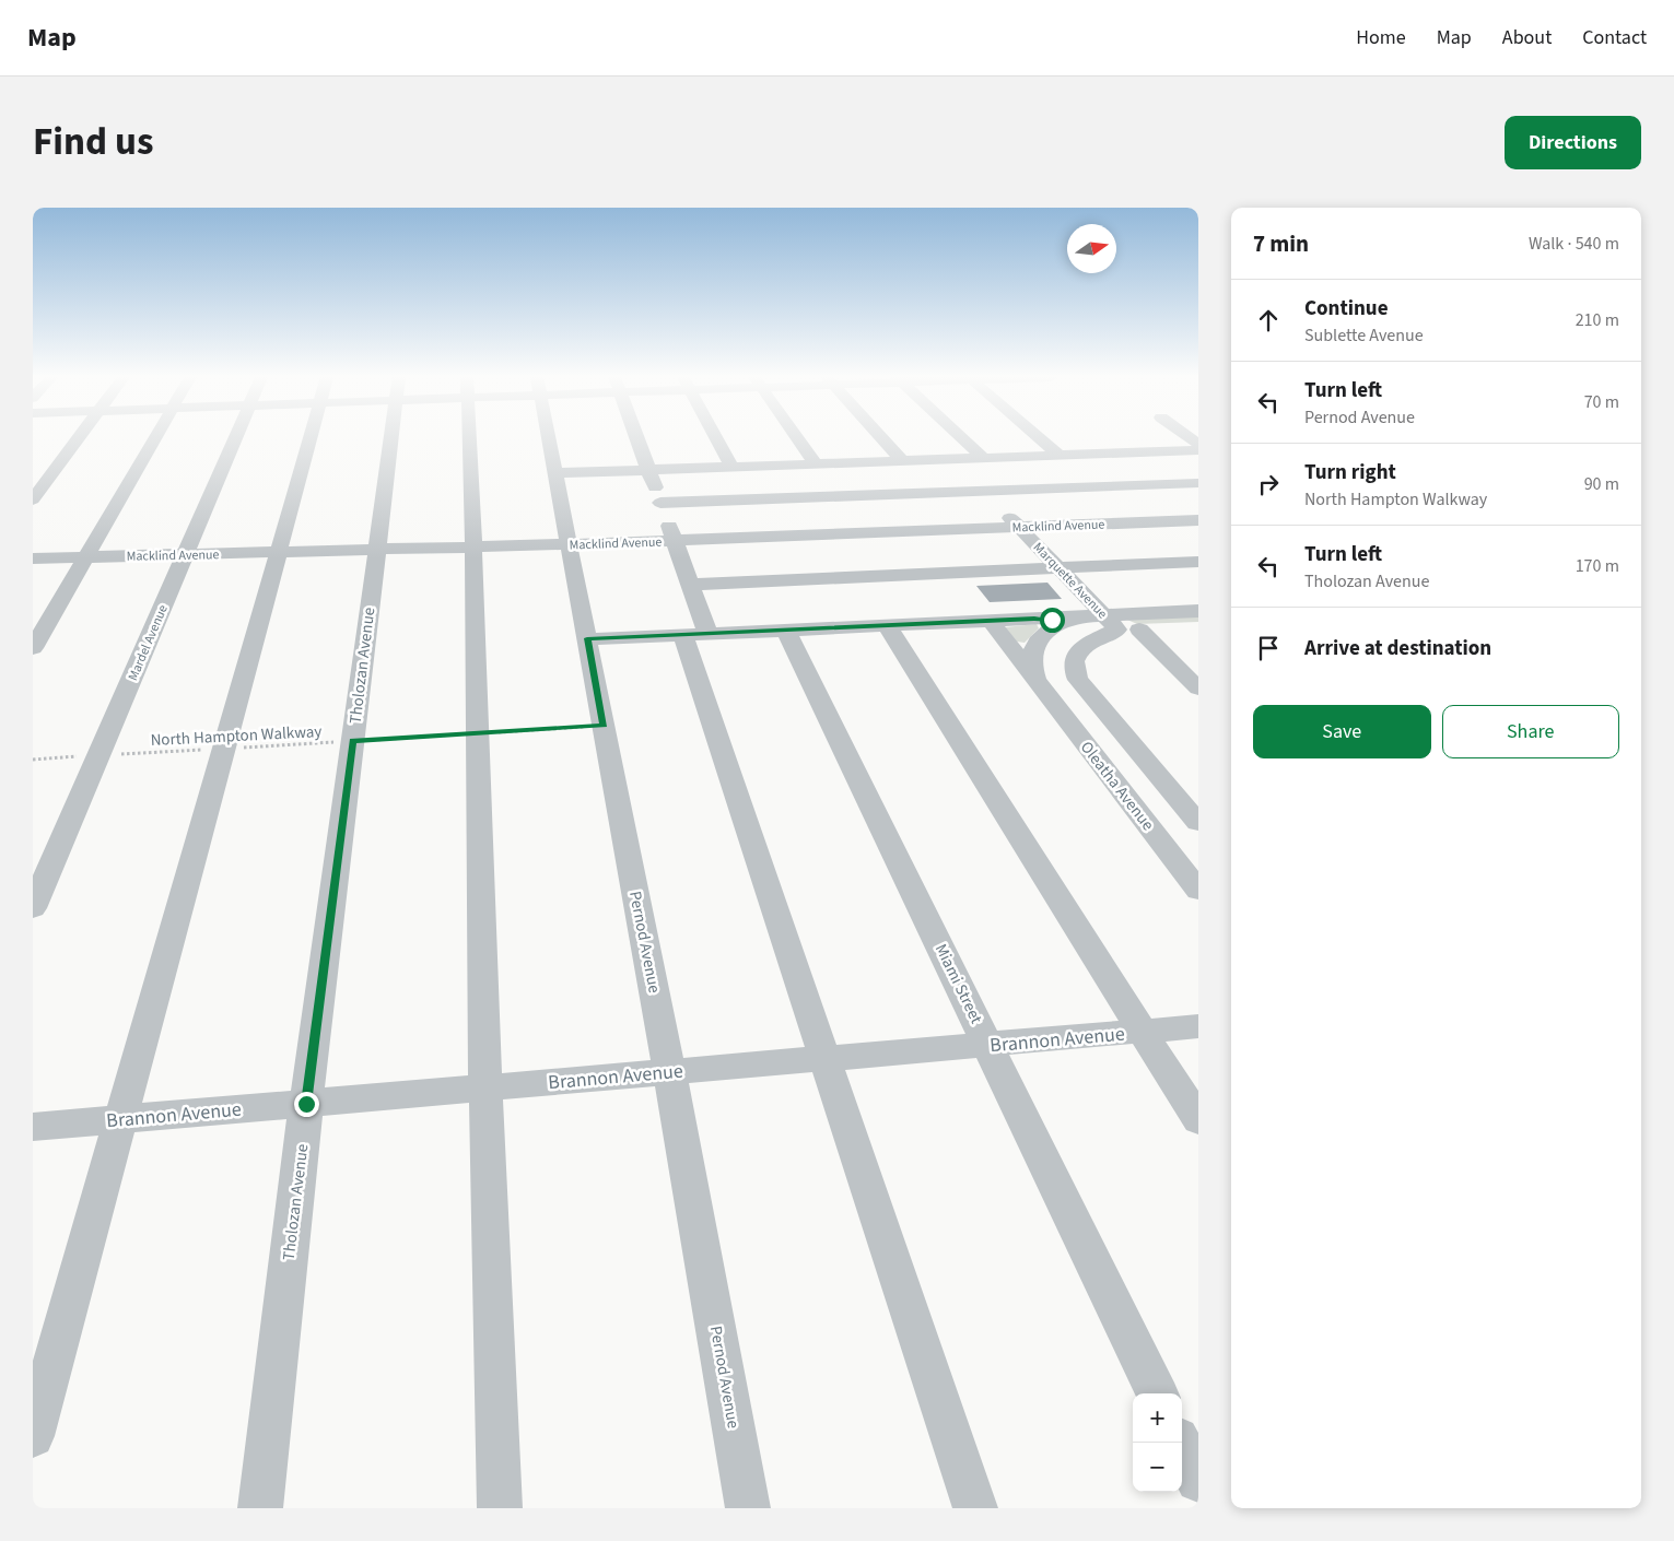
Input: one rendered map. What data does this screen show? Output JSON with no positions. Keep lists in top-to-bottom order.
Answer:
{
  "streets": {
    "street": [
      "Macklind Avenue",
      "Marquette Avenue",
      "Mardel Avenue",
      "Tholozan Avenue",
      "Oleatha Avenue",
      "Pernod Avenue",
      "Miami Street",
      "Brannon Avenue"
    ],
    "path": ["North Hampton Walkway"]
  },
  "crossings": [
    ["Macklind Avenue", "Marquette Avenue"],
    ["Macklind Avenue", "Mardel Avenue"],
    ["Macklind Avenue", "Tholozan Avenue"],
    ["Macklind Avenue", "Pernod Avenue"],
    ["Marquette Avenue", "Oleatha Avenue"],
    ["Mardel Avenue", "North Hampton Walkway"],
    ["Tholozan Avenue", "North Hampton Walkway"],
    ["Tholozan Avenue", "Brannon Avenue"],
    ["North Hampton Walkway", "Pernod Avenue"],
    ["Pernod Avenue", "Brannon Avenue"],
    ["Miami Street", "Brannon Avenue"]
  ],
  "north": "right",
  "page": {
    "header": "Map",
    "nav": [
      "Home",
      "Map",
      "About",
      "Contact"
    ],
    "title": "Find us",
    "buttons": [
      "Directions",
      ["Save", "Share"]
    ],
    "heading": ["7 min", "Walk · 540 m"],
    "list": [
      ["Continue", "Sublette Avenue", "210 m"],
      ["Turn left", "Pernod Avenue", "70 m"],
      ["Turn right", "North Hampton Walkway", "90 m"],
      ["Turn left", "Tholozan Avenue", "170 m"],
      "Arrive at destination"
    ],
    "map_buttons": ["+", "−"]
  }
}
